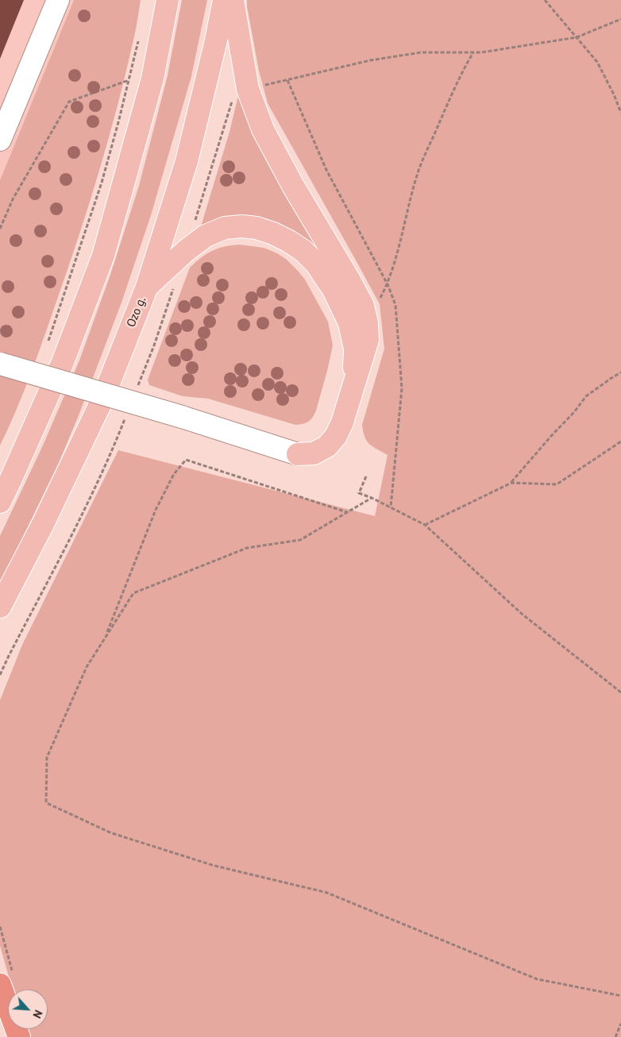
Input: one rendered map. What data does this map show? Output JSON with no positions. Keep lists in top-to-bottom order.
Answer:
{
  "streets": {
    "main road": ["Ozo g."]
  },
  "north": "bottom right"
}
